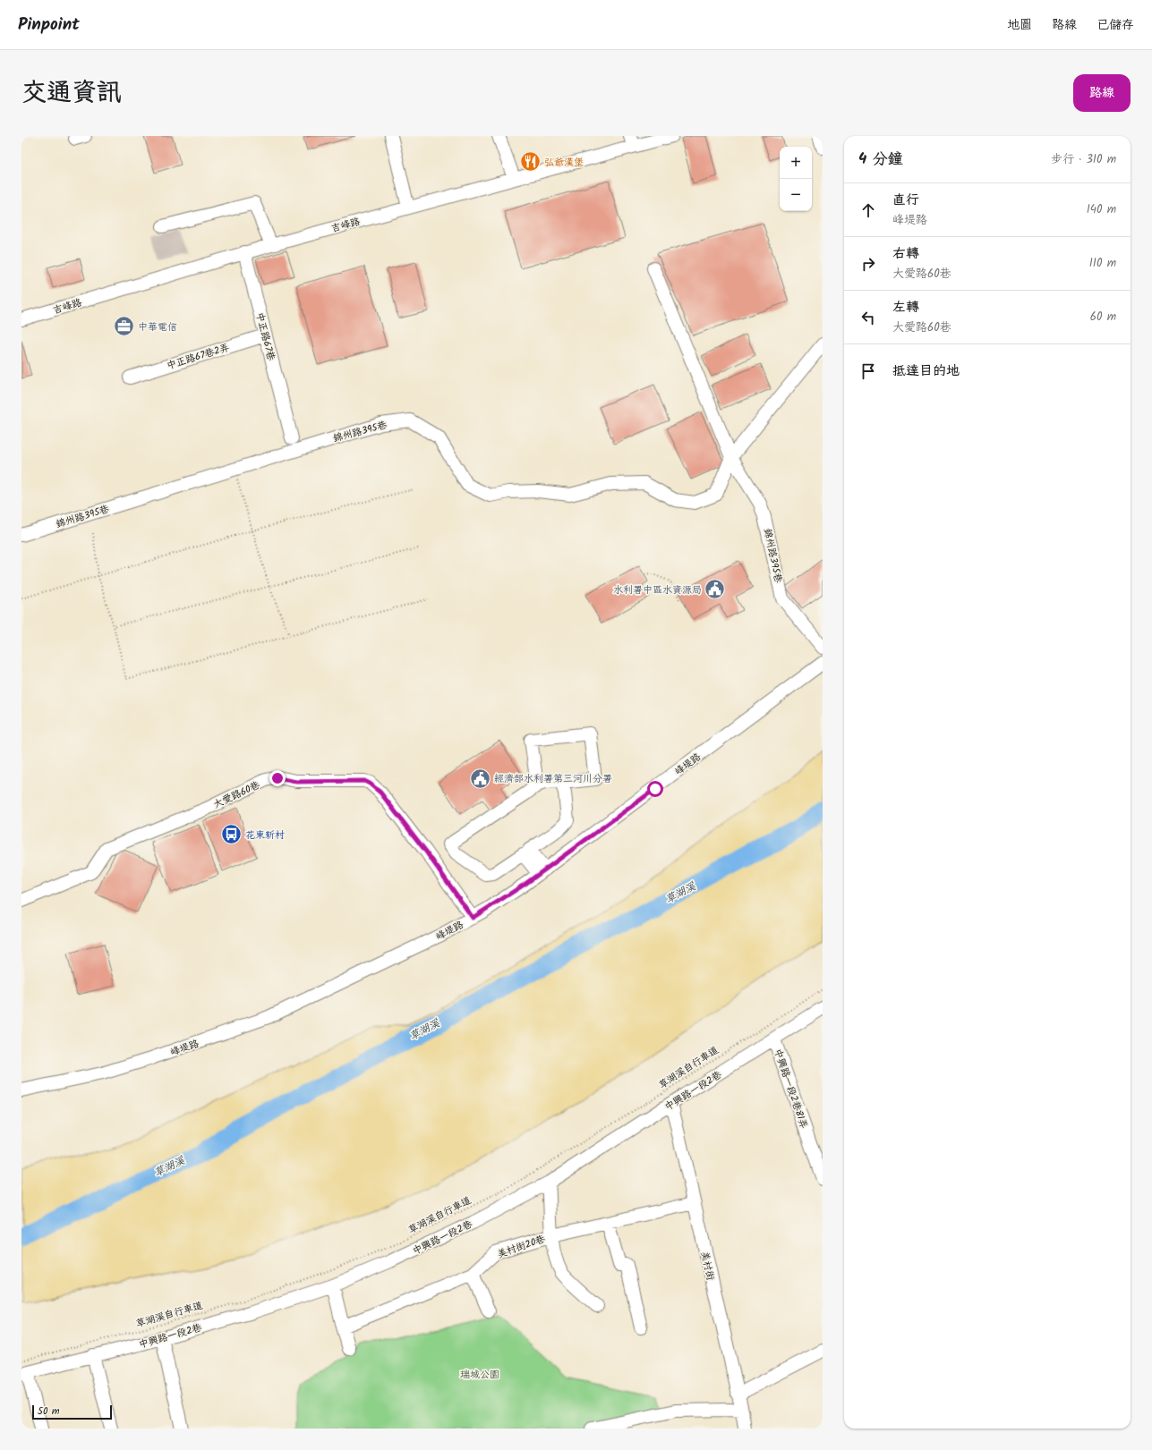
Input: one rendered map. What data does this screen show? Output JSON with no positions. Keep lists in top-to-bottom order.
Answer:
{
  "streets": {
    "street": [
      "吉峰路",
      "中正路67巷",
      "中正路67巷2弄",
      "錦州路395巷",
      "峰堤路",
      "大愛路60巷",
      "中興路一段2巷81弄",
      "中興路一段2巷",
      "美村街20巷",
      "美村街"
    ],
    "path": ["草湖溪自行車道"]
  },
  "crossings": [
    ["吉峰路", "中正路67巷"],
    ["中正路67巷", "中正路67巷2弄"],
    ["峰堤路", "大愛路60巷"],
    ["中興路一段2巷81弄", "中興路一段2巷"],
    ["中興路一段2巷", "美村街"],
    ["美村街20巷", "美村街"]
  ],
  "water": ["草湖溪"],
  "parks": ["瑞城公園"],
  "places": {
    "restaurant": ["弘爺漢堡"],
    "office": ["中華電信"],
    "public building": ["水利署中區水資源局", "經濟部水利署第三河川分署"],
    "bus stop": ["花東新村"]
  },
  "scale_bar": "50 m",
  "page": {
    "header": "Pinpoint",
    "nav": ["地圖", "路線", "已儲存"],
    "title": "交通資訊",
    "buttons": "路線",
    "heading": ["4 分鐘", "步行 · 310 m"],
    "map_buttons": ["+", "−"],
    "list": [
      ["直行", "峰堤路", "140 m"],
      ["右轉", "大愛路60巷", "110 m"],
      ["左轉", "大愛路60巷", "60 m"],
      "抵達目的地"
    ],
    "scale": "50 m"
  }
}
